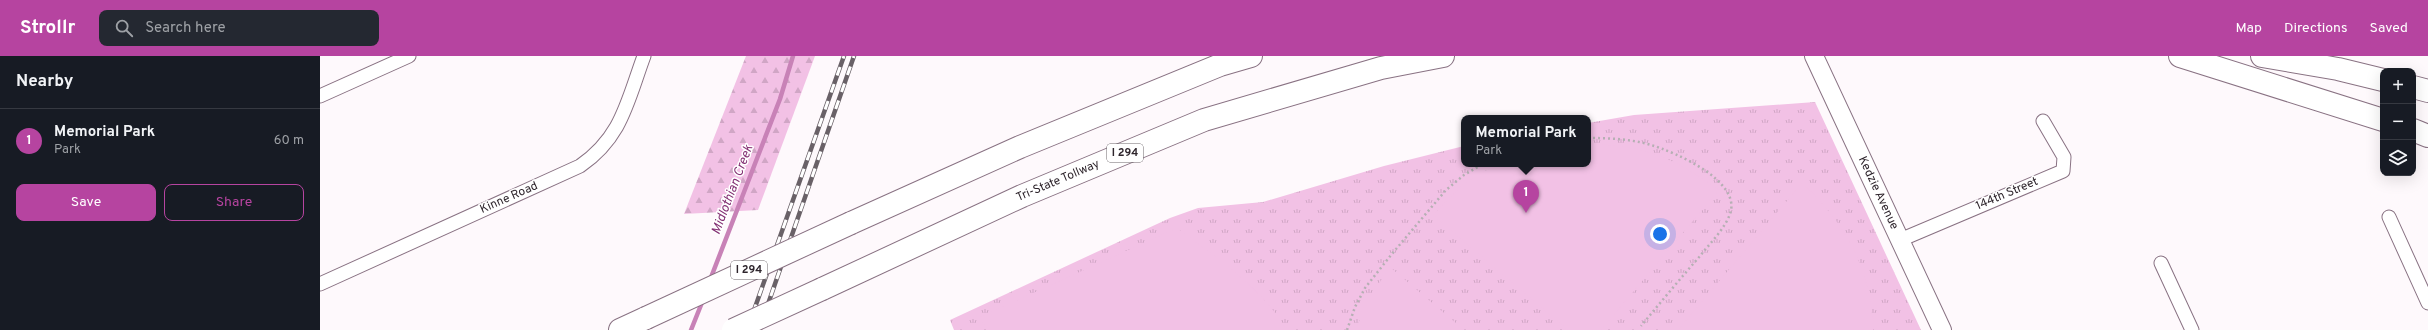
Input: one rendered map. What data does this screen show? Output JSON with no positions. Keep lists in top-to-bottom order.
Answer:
{
  "streets": {
    "highway": ["I 294", "Tri-State Tollway"],
    "main road": ["Kedzie Avenue"],
    "street": ["144th Street", "Kinne Road"]
  },
  "crossings": [
    ["Kedzie Avenue", "144th Street"]
  ],
  "water": ["Midlothian Creek"],
  "page": {
    "header": "Strollr",
    "search": "Search here",
    "nav": ["Map", "Directions", "Saved"],
    "heading": "Nearby",
    "map_buttons": ["+", "−"],
    "list": [
      {
        "mark": "1",
        "name": "Memorial Park",
        "note": "Park",
        "value": "60 m"
      }
    ],
    "popup": ["Memorial Park", "Park"],
    "buttons": ["Save", "Share"],
    "pins": "1"
  }
}
